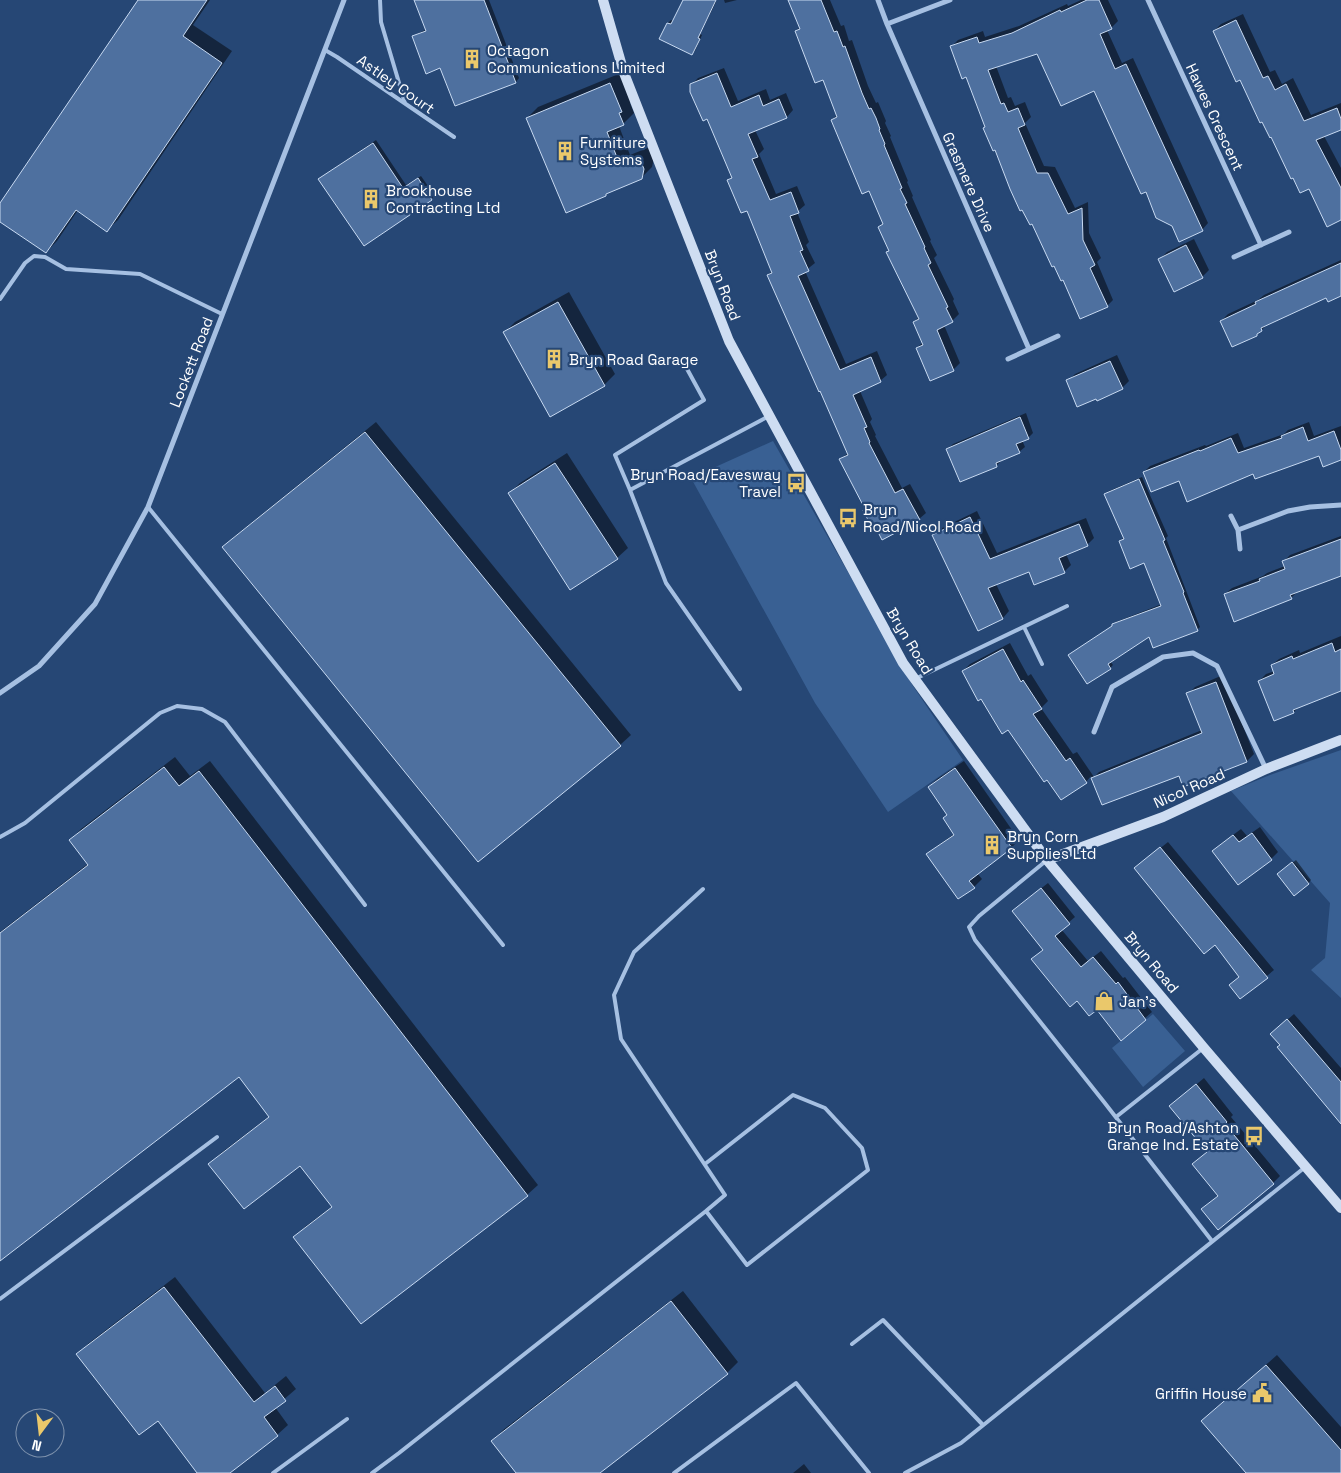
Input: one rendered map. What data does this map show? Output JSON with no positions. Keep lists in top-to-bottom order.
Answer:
{
  "streets": {
    "main road": ["Bryn Road", "Nicol Road"],
    "street": ["Hawes Crescent", "Grasmere Drive", "Lockett Road"],
    "lane": ["Astley Court"]
  },
  "crossings": [
    ["Astley Court", "Lockett Road"],
    ["Bryn Road", "Nicol Road"]
  ],
  "places": {
    "building": [
      "Octagon Communications Limited",
      "Furniture Systems",
      "Brookhouse Contracting Ltd",
      "Bryn Road Garage",
      "Bryn Corn Supplies Ltd"
    ],
    "bus stop": ["Bryn Road/Eavesway Travel", "Bryn Road/Nicol Road", "Bryn Road/Ashton Grange Ind. Estate"],
    "shop": ["Jan's"],
    "public building": ["Griffin House"]
  },
  "north": "bottom"
}
